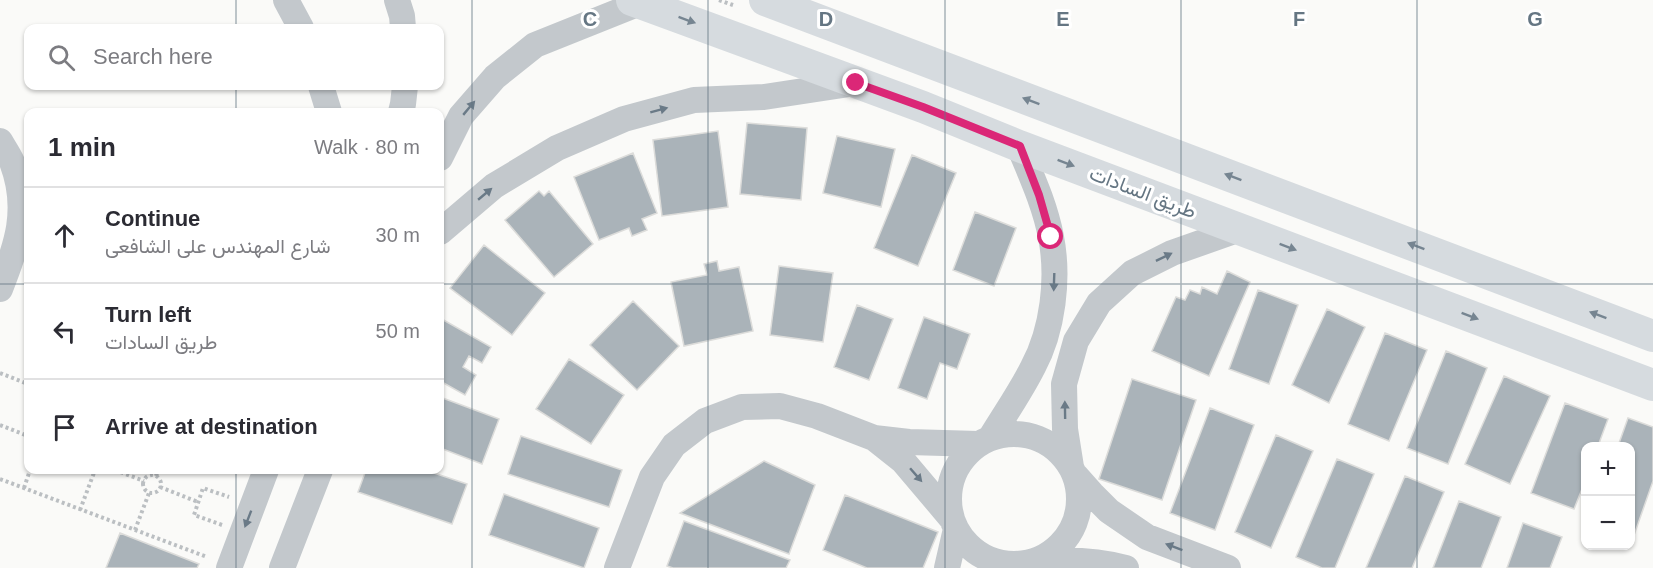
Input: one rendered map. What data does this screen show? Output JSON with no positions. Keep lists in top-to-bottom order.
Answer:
{
  "streets": {
    "main road": ["طريق السادات"]
  },
  "page": {
    "search": "Search here",
    "heading": ["1 min", "Walk · 80 m"],
    "list": [
      ["Continue", "شارع المهندس على الشافعى", "30 m"],
      ["Turn left", "طريق السادات", "50 m"],
      "Arrive at destination"
    ],
    "map_buttons": ["+", "−"]
  },
  "grid": {
    "columns": [
      "C",
      "D",
      "E",
      "F",
      "G"
    ]
  }
}
